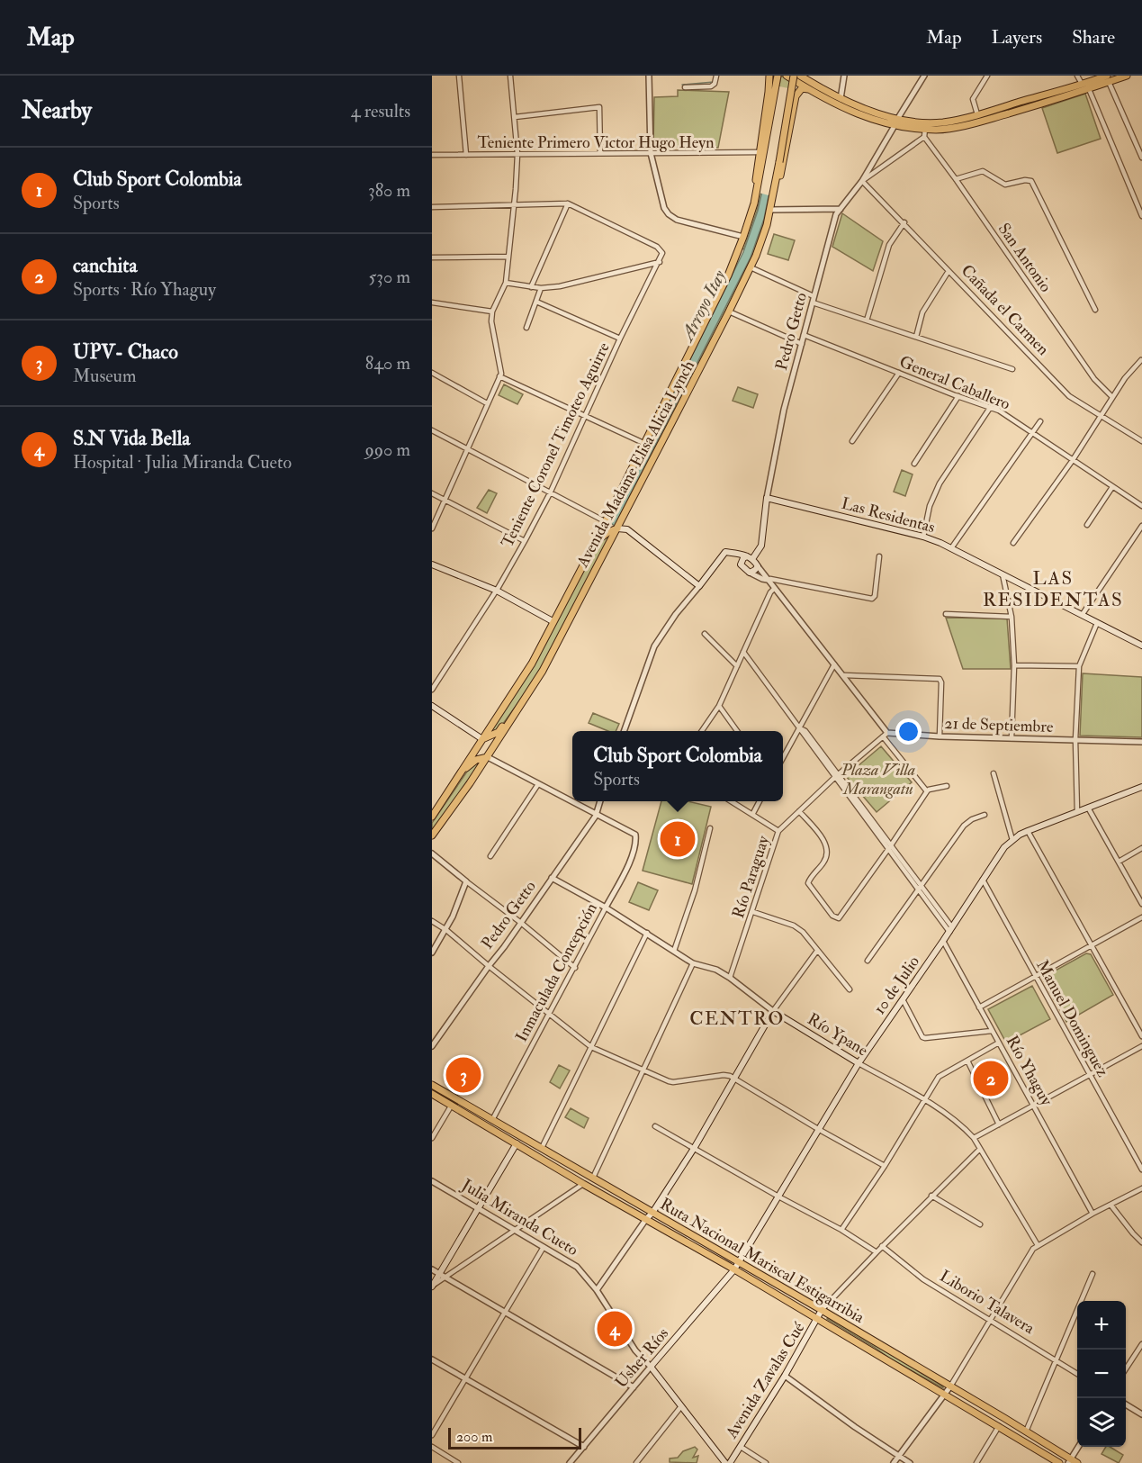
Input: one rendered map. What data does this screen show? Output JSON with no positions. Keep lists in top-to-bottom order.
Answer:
{
  "streets": {
    "highway": ["Avenida Madame Elisa Alicia Lynch", "Ruta Nacional Mariscal Estigarribia"],
    "main road": [
      "Pedro Getto",
      "Las Residentas",
      "10 de Julio",
      "Río Ypane",
      "Julia Miranda Cueto",
      "Usher Ríos",
      "Avenida Zavalas Cué"
    ],
    "street": [
      "Teniente Primero Victor Hugo Heyn",
      "San Antonio",
      "Cañada el Carmen",
      "General Caballero",
      "Teniente Coronel Timoteo Aguirre",
      "21 de Septiembre",
      "Río Paraguay",
      "Inmaculada Concepción",
      "Manuel Dominguez",
      "Río Yhaguy",
      "Liborio Talavera"
    ]
  },
  "crossings": [
    ["Cañada el Carmen", "Pedro Getto"],
    ["Pedro Getto", "General Caballero"],
    ["Pedro Getto", "Las Residentas"],
    ["Pedro Getto", "Inmaculada Concepción"],
    ["Pedro Getto", "Río Ypane"],
    ["21 de Septiembre", "Río Paraguay"],
    ["Río Paraguay", "Río Ypane"],
    ["Inmaculada Concepción", "Río Ypane"],
    ["Inmaculada Concepción", "Ruta Nacional Mariscal Estigarribia"],
    ["10 de Julio", "Manuel Dominguez"],
    ["10 de Julio", "Río Ypane"],
    ["10 de Julio", "Río Yhaguy"],
    ["10 de Julio", "Ruta Nacional Mariscal Estigarribia"],
    ["10 de Julio", "Usher Ríos"],
    ["Julia Miranda Cueto", "Usher Ríos"],
    ["Julia Miranda Cueto", "Avenida Zavalas Cué"],
    ["Ruta Nacional Mariscal Estigarribia", "Usher Ríos"],
    ["Ruta Nacional Mariscal Estigarribia", "Avenida Zavalas Cué"]
  ],
  "districts": ["LAS RESIDENTAS", "CENTRO"],
  "water": ["Arroyo Itay"],
  "parks": ["Plaza Villa Marangatu"],
  "scale_bar": "200 m",
  "page": {
    "header": "Map",
    "nav": ["Map", "Layers", "Share"],
    "heading": ["Nearby", "4 results"],
    "list": [
      {
        "mark": "1",
        "name": "Club Sport Colombia",
        "note": "Sports",
        "value": "380 m"
      },
      {
        "mark": "2",
        "name": "canchita",
        "note": "Sports · Río Yhaguy",
        "value": "530 m"
      },
      {
        "mark": "3",
        "name": "UPV- Chaco",
        "note": "Museum",
        "value": "840 m"
      },
      {
        "mark": "4",
        "name": "S.N Vida Bella",
        "note": "Hospital · Julia Miranda Cueto",
        "value": "990 m"
      }
    ],
    "popup": ["Club Sport Colombia", "Sports"],
    "pins": [
      "1",
      "3",
      "2",
      "4"
    ],
    "map_buttons": ["+", "−"],
    "scale": "200 m"
  }
}
